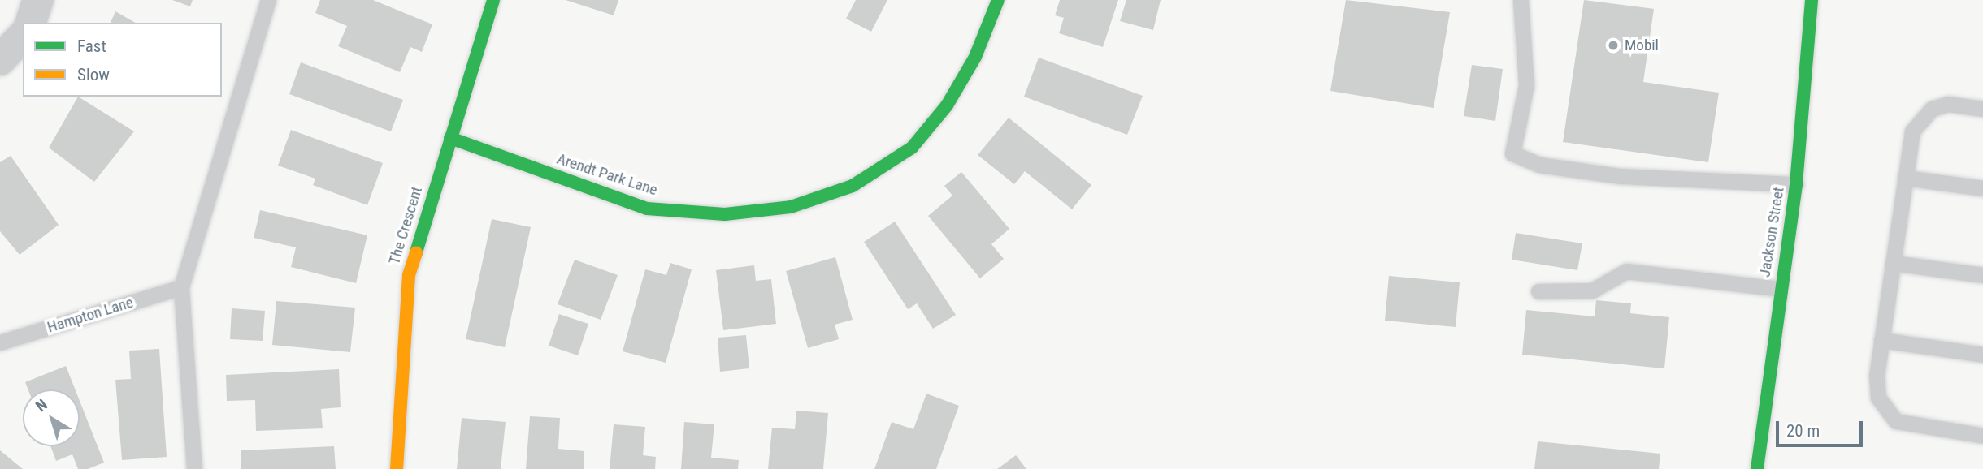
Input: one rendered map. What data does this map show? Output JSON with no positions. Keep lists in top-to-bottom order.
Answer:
{
  "streets": {
    "street": ["Arendt Park Lane", "The Crescent", "Jackson Street"],
    "lane": ["Hampton Lane"]
  },
  "crossings": [
    ["Arendt Park Lane", "The Crescent"]
  ],
  "places": ["Mobil"],
  "legend": ["Fast", "Slow"],
  "scale_bar": "20 m",
  "north": "top left"
}
